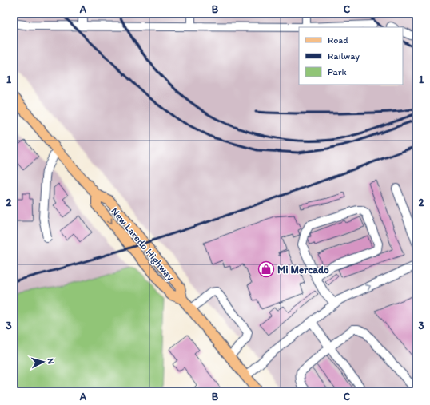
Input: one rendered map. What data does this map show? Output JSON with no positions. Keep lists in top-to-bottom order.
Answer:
{
  "streets": {
    "main road": ["New Laredo Highway"]
  },
  "places": {
    "shop": ["Mi Mercado"]
  },
  "legend": ["Road", "Railway", "Park"],
  "north": "right",
  "grid": {
    "columns": ["A", "B", "C"],
    "rows": ["1", "2", "3"]
  }
}
